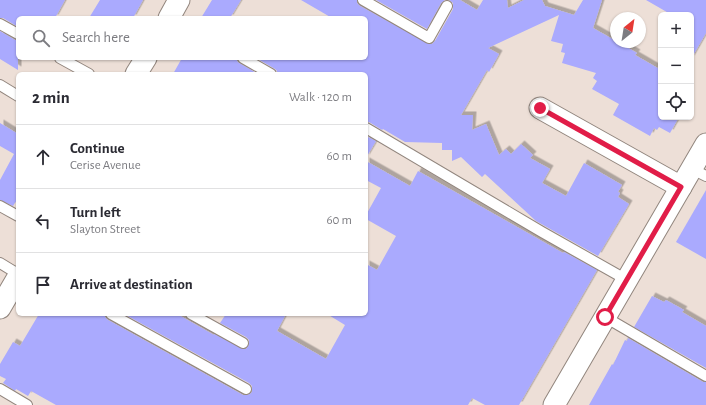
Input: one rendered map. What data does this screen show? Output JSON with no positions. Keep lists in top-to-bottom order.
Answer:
{
  "north": "top right",
  "page": {
    "map_buttons": ["+", "−"],
    "search": "Search here",
    "heading": ["2 min", "Walk · 120 m"],
    "list": [
      ["Continue", "Cerise Avenue", "60 m"],
      ["Turn left", "Slayton Street", "60 m"],
      "Arrive at destination"
    ]
  }
}
